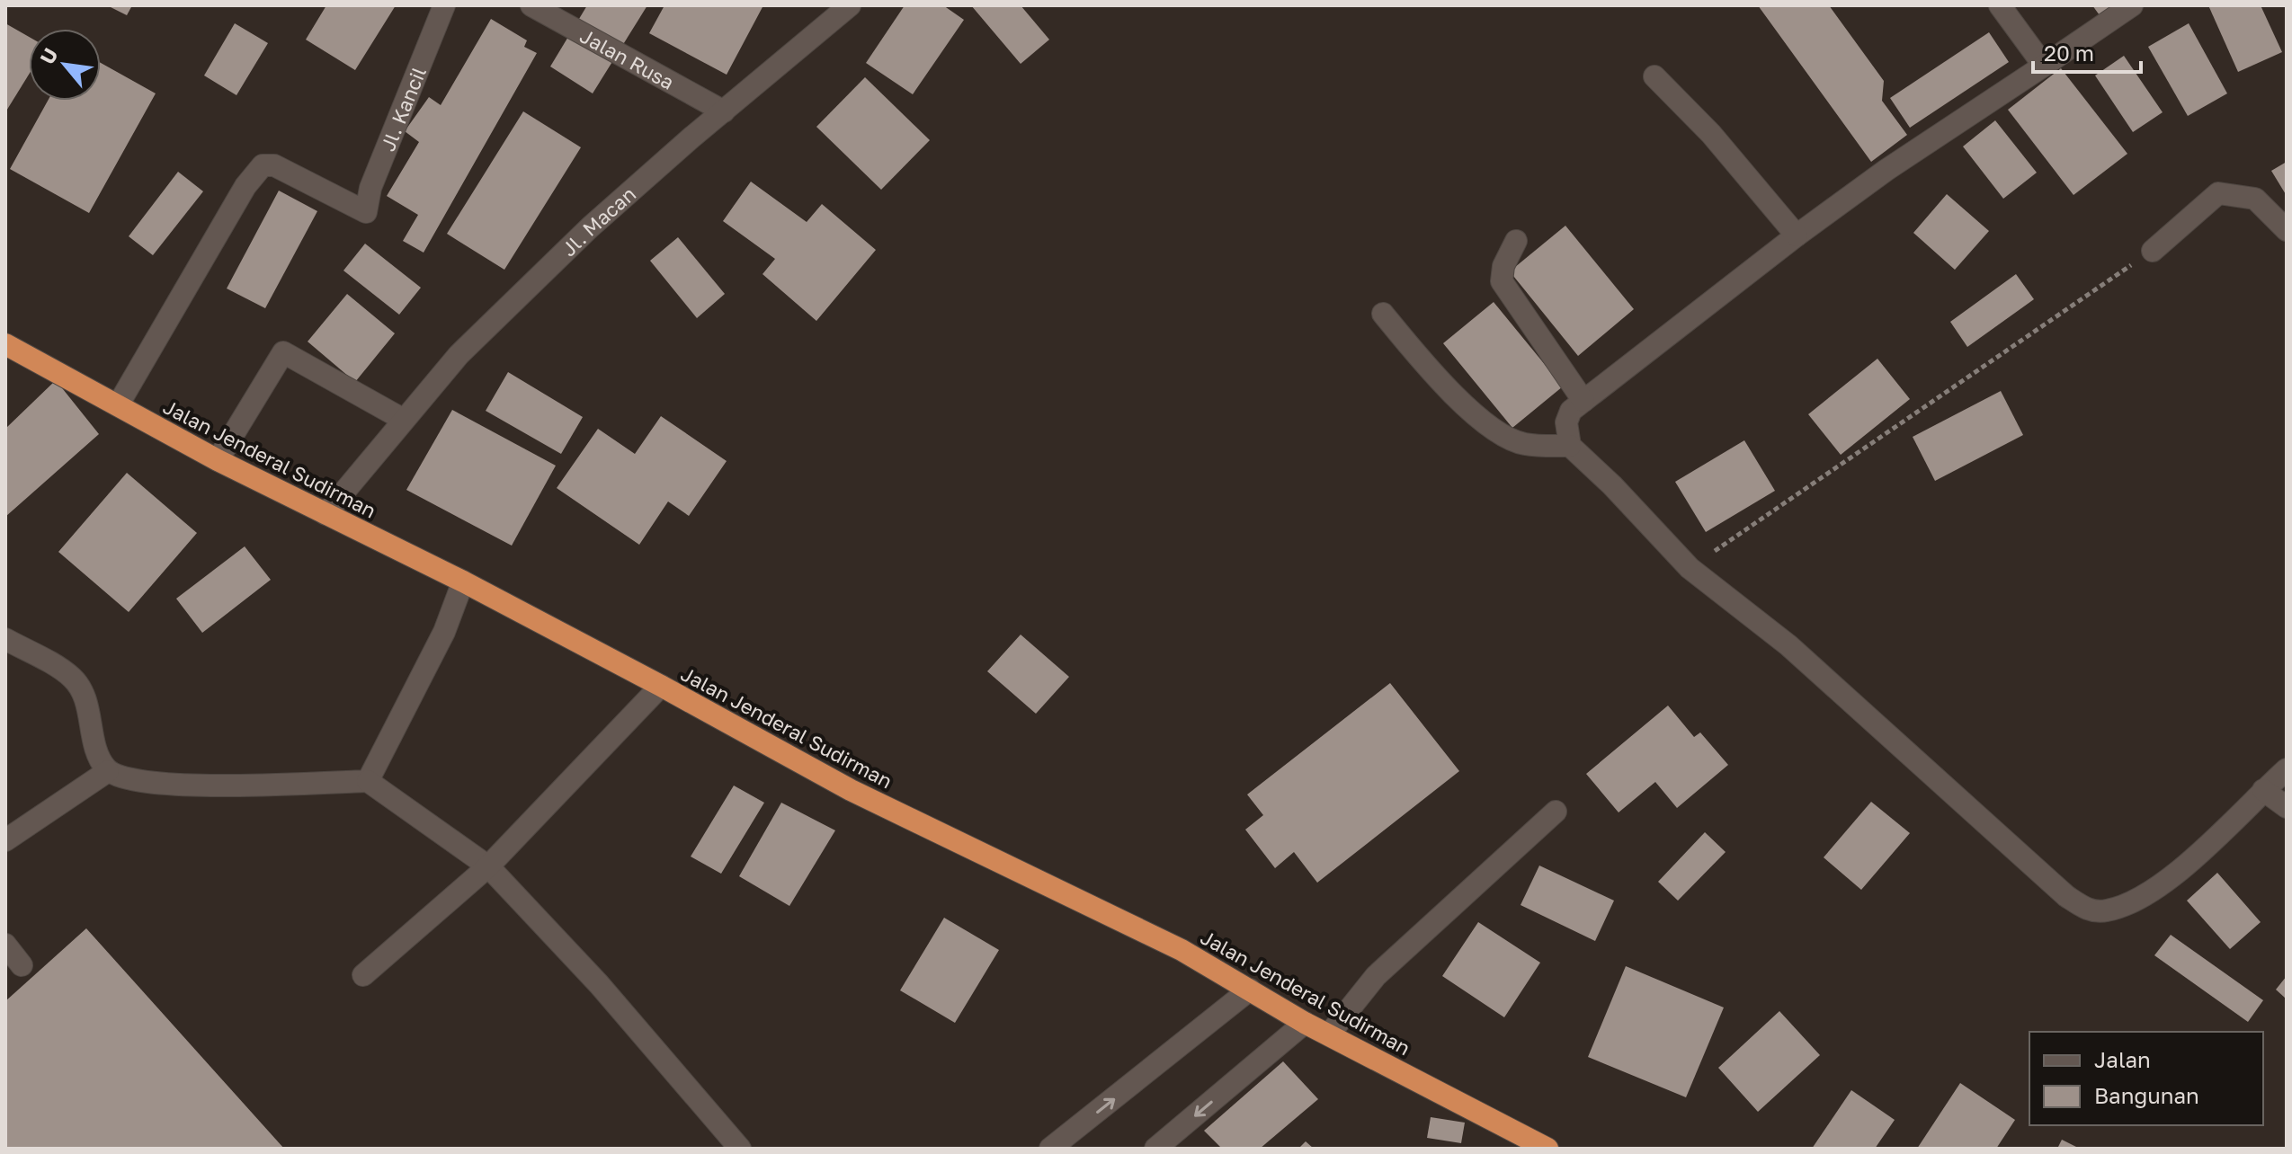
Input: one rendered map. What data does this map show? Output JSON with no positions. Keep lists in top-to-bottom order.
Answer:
{
  "streets": {
    "highway": ["Jalan Jenderal Sudirman"],
    "street": ["Jalan Rusa", "Jl. Kancil", "Jl. Macan"]
  },
  "crossings": [
    ["Jalan Rusa", "Jl. Macan"],
    ["Jl. Kancil", "Jalan Jenderal Sudirman"],
    ["Jl. Macan", "Jalan Jenderal Sudirman"]
  ],
  "legend": ["Jalan", "Bangunan"],
  "scale_bar": "20 m",
  "north": "top left"
}
